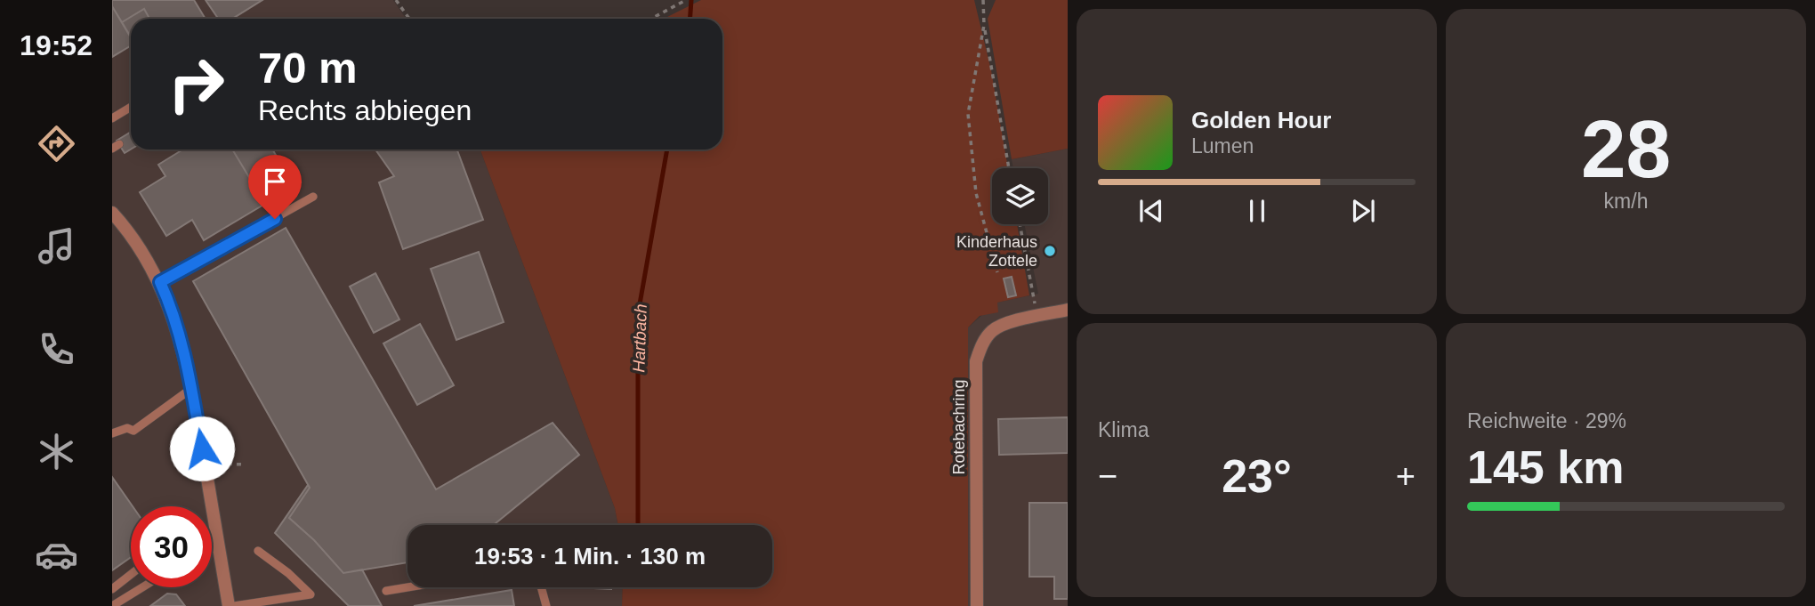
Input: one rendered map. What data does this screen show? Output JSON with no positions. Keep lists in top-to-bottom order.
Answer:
{
  "streets": {
    "street": ["Rotebachring"]
  },
  "water": ["Hartbach"],
  "places": ["Kinderhaus Zottele"],
  "page": {
    "tabs": "19:52",
    "tile": [
      ["28", "km/h"],
      "Klima",
      ["Reichweite · 29%", "145 km"]
    ],
    "turn": ["70 m", "Rechts abbiegen"],
    "song": ["Golden Hour", "Lumen"],
    "heat": ["−", "23°", "+"],
    "limit": "30",
    "trip": "19:53 · 1 Min. · 130 m"
  }
}
